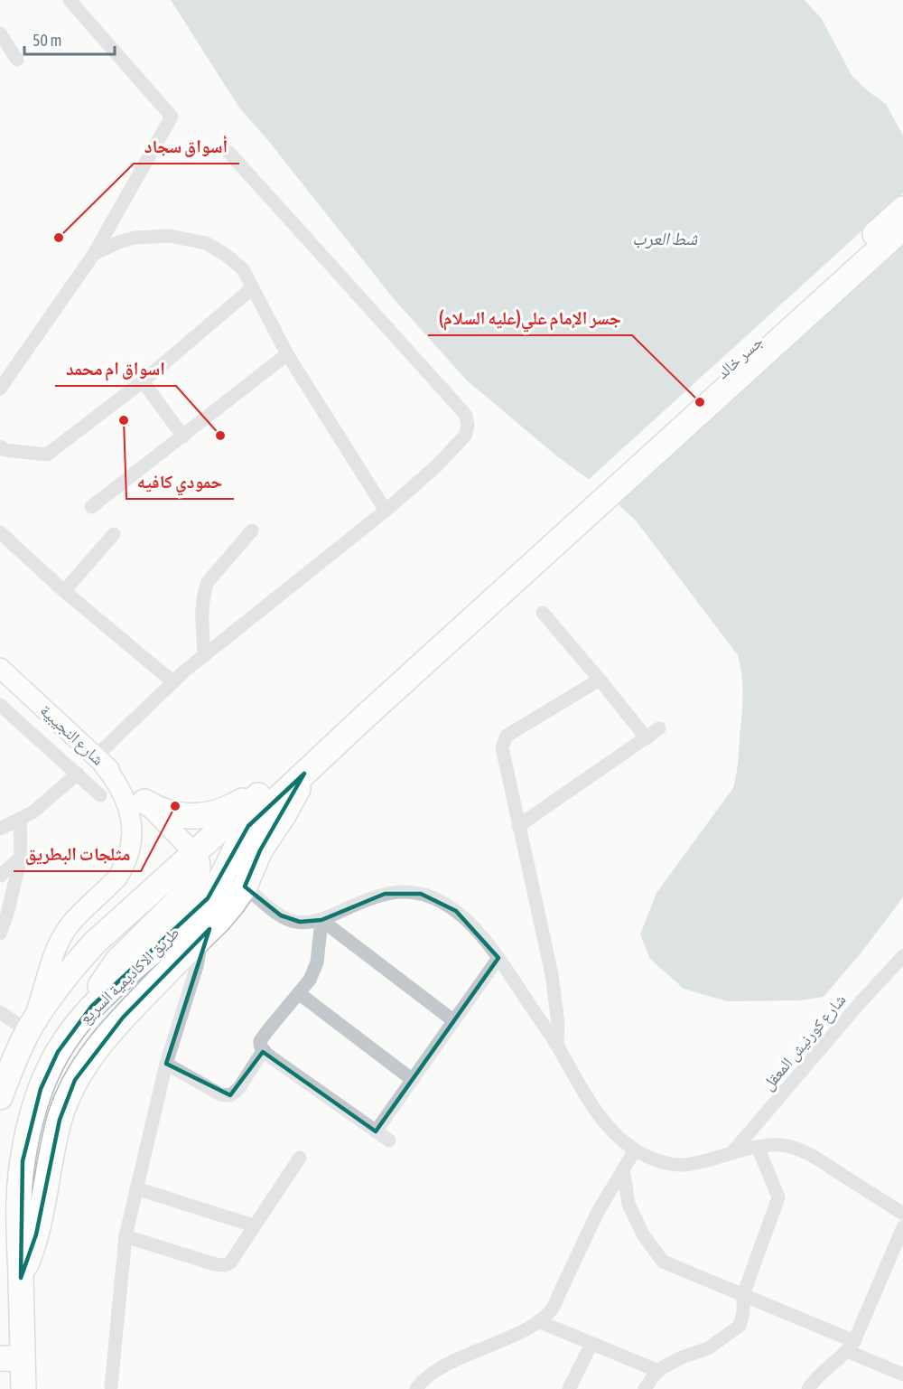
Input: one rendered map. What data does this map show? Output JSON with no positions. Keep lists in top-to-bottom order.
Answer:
{
  "streets": {
    "highway": ["جسر خالد", "طريق الاكاديمية السريع"],
    "main road": ["شارع النجيبية"],
    "street": ["شارع كورنيش المعقل"]
  },
  "water": ["شط العرب"],
  "places": [
    "أسواق سجاد",
    "جسر الإمام علي(عليه السلام)",
    "حمودي كافيه",
    "اسواق ام محمد",
    "مثلجات البطريق"
  ],
  "scale_bar": "50 m"
}
